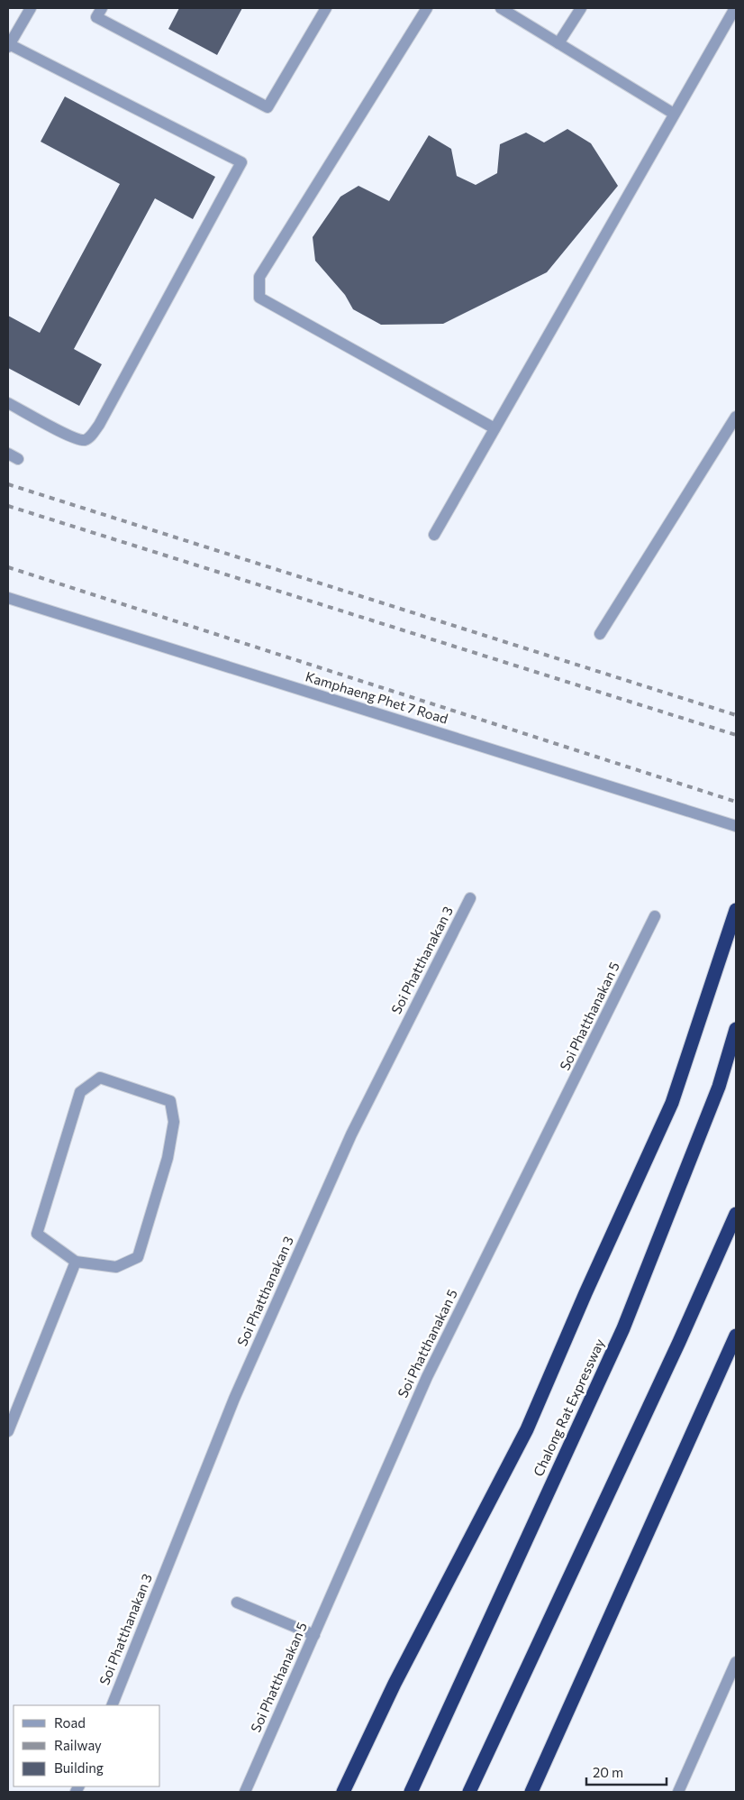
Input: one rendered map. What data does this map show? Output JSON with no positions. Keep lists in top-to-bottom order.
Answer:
{
  "streets": {
    "highway": ["Chalong Rat Expressway"],
    "street": ["Kamphaeng Phet 7 Road", "Soi Phatthanakan 3", "Soi Phatthanakan 5"]
  },
  "legend": ["Road", "Railway", "Building"],
  "scale_bar": "20 m"
}
